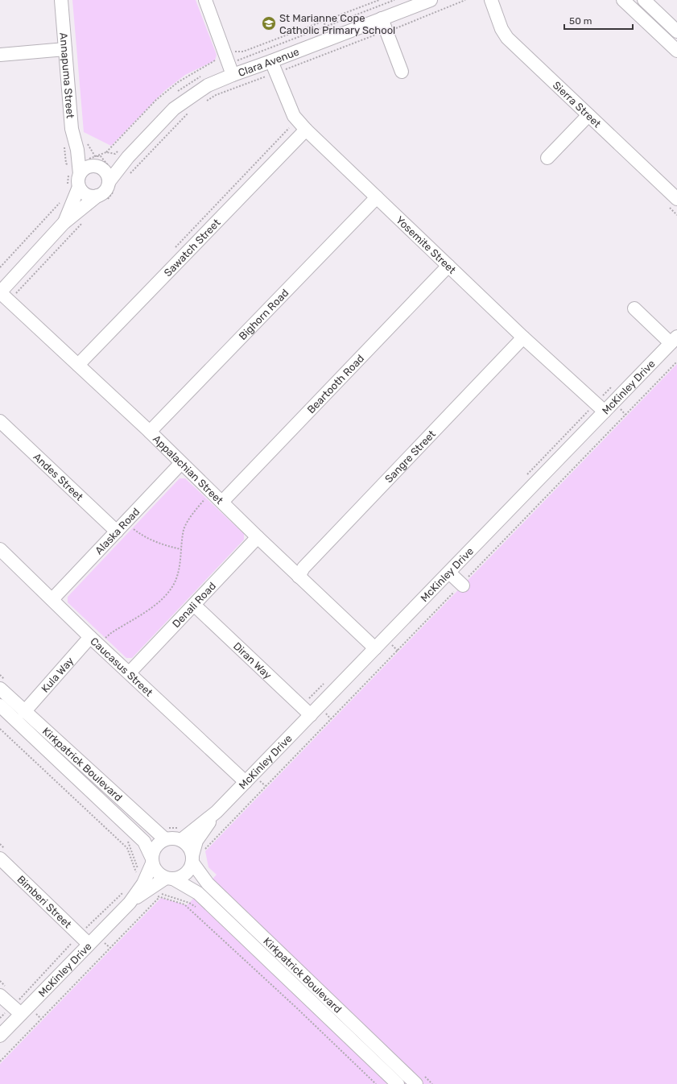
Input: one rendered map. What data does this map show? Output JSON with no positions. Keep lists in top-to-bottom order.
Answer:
{
  "streets": {
    "street": [
      "Clara Avenue",
      "Annapuma Street",
      "Sierra Street",
      "Yosemite Street",
      "Sawatch Street",
      "Bighorn Road",
      "Beartooth Road",
      "McKinley Drive",
      "Sangre Street",
      "Appalachian Street",
      "Andes Street",
      "Alaska Road",
      "Denali Road",
      "Diran Way",
      "Caucasus Street",
      "Kula Way",
      "Kirkpatrick Boulevard",
      "Bimberi Street"
    ]
  },
  "crossings": [
    ["Clara Avenue", "Annapuma Street"],
    ["Clara Avenue", "Yosemite Street"],
    ["Yosemite Street", "Sawatch Street"],
    ["Yosemite Street", "Bighorn Road"],
    ["Yosemite Street", "Beartooth Road"],
    ["Yosemite Street", "McKinley Drive"],
    ["Yosemite Street", "Sangre Street"],
    ["Sawatch Street", "Appalachian Street"],
    ["Bighorn Road", "Appalachian Street"],
    ["Beartooth Road", "Appalachian Street"],
    ["McKinley Drive", "Appalachian Street"],
    ["McKinley Drive", "Diran Way"],
    ["McKinley Drive", "Caucasus Street"],
    ["McKinley Drive", "Kirkpatrick Boulevard"],
    ["McKinley Drive", "Bimberi Street"],
    ["Sangre Street", "Appalachian Street"],
    ["Appalachian Street", "Alaska Road"],
    ["Appalachian Street", "Denali Road"],
    ["Andes Street", "Alaska Road"],
    ["Alaska Road", "Caucasus Street"],
    ["Denali Road", "Diran Way"],
    ["Denali Road", "Caucasus Street"],
    ["Caucasus Street", "Kula Way"],
    ["Kula Way", "Kirkpatrick Boulevard"]
  ],
  "places": {
    "school or university": ["St Marianne Cope Catholic Primary School"]
  },
  "scale_bar": "50 m"
}
